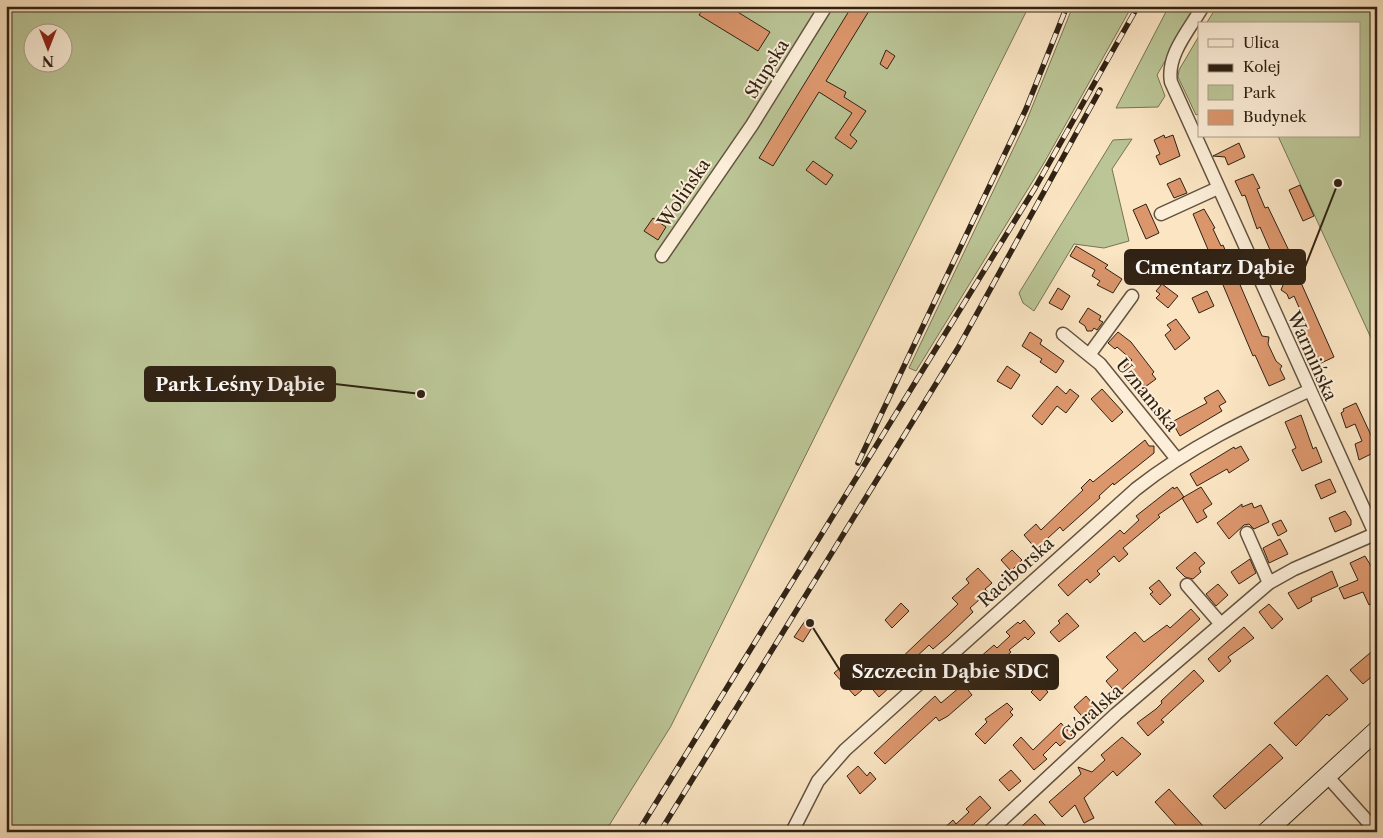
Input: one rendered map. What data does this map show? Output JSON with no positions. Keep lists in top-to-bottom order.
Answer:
{
  "streets": {
    "street": [
      "Słupska",
      "Wolińska",
      "Warmińska",
      "Uznamska",
      "Raciborska",
      "Góralska"
    ]
  },
  "crossings": [
    ["Słupska", "Wolińska"],
    ["Warmińska", "Raciborska"],
    ["Warmińska", "Góralska"],
    ["Uznamska", "Raciborska"]
  ],
  "places": ["Cmentarz Dąbie", "Park Leśny Dąbie", "Szczecin Dąbie SDC"],
  "legend": [
    "Ulica",
    "Kolej",
    "Park",
    "Budynek"
  ],
  "north": "bottom"
}
